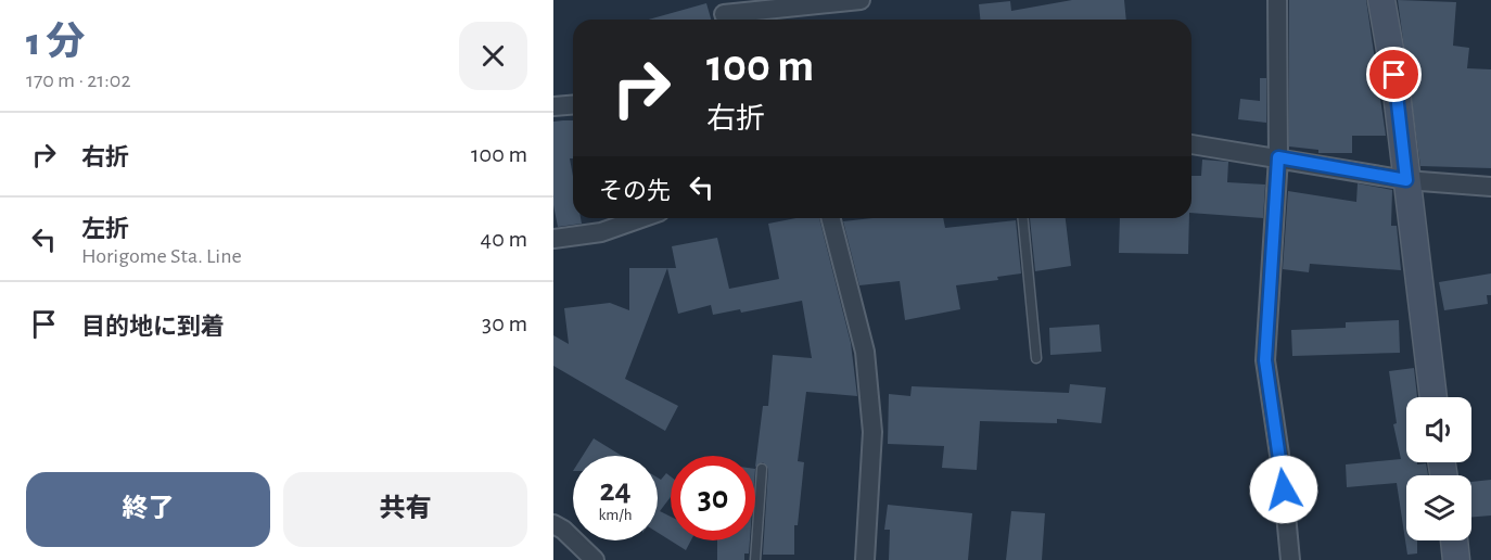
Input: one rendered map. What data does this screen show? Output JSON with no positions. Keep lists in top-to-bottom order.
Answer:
{
  "page": {
    "heading": ["1 分", "170 m · 21:02"],
    "turn": ["100 m", "右折"],
    "list": [
      {
        "name": "右折",
        "value": "100 m"
      },
      {
        "name": "左折",
        "note": "Horigome Sta. Line",
        "value": "40 m"
      },
      {
        "name": "目的地に到着",
        "value": "30 m"
      }
    ],
    "then": "その先",
    "speed": "24 km/h",
    "limit": "30",
    "buttons": ["終了", "共有"]
  }
}
